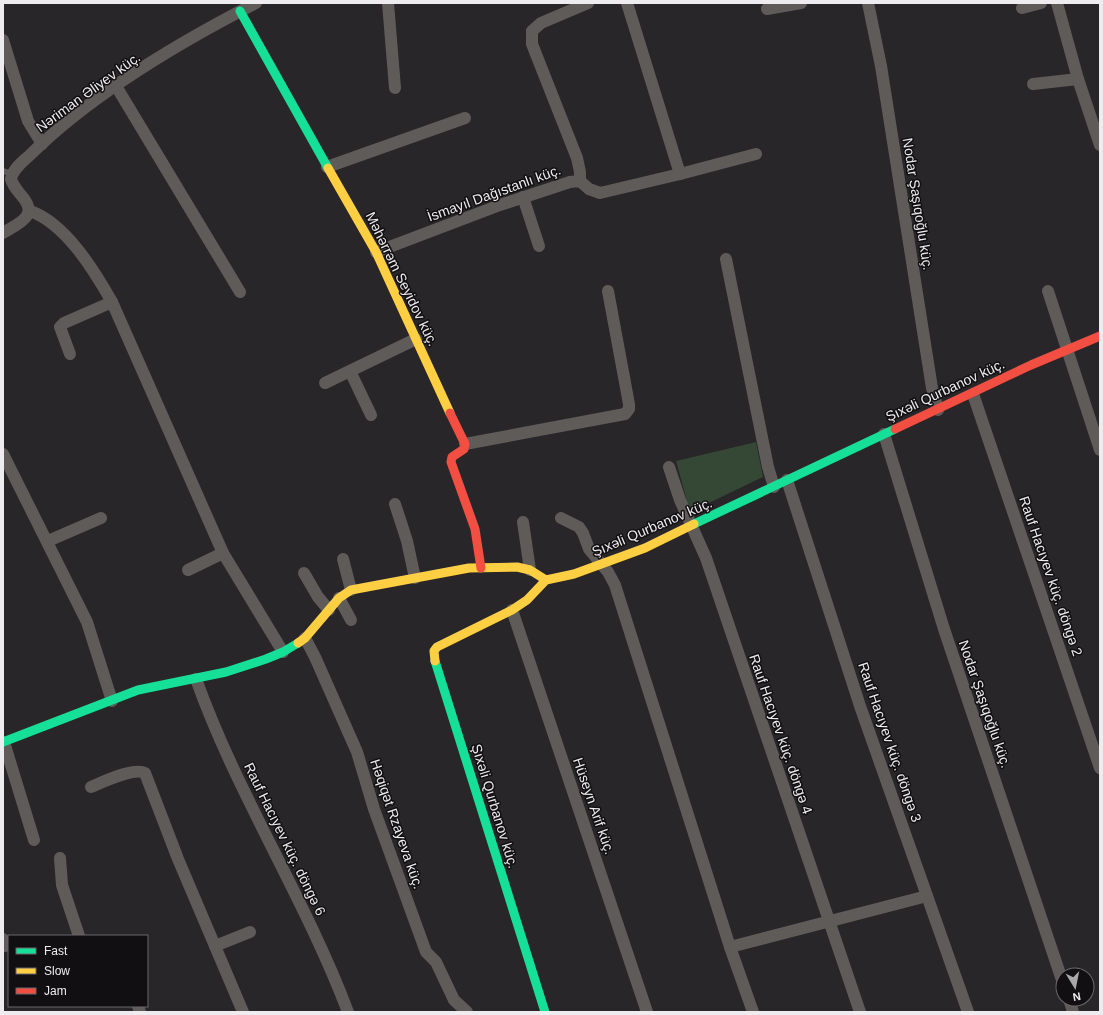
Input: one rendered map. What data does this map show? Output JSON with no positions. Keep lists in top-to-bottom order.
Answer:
{
  "streets": {
    "street": [
      "Nəriman Əliyev küç.",
      "İsmayıl Dağıstanlı küç.",
      "Nodar Şaşıqoğlu küç.",
      "Məhərrəm Seyidov küç.",
      "Şıxəli Qurbanov küç.",
      "Rauf Hacıyev küç. döngə 2",
      "Rauf Hacıyev küç. döngə 4",
      "Rauf Hacıyev küç. döngə 3",
      "Hüseyn Arif küç.",
      "Həqiqət Rzayeva küç.",
      "Rauf Hacıyev küç. döngə 6"
    ]
  },
  "crossings": [
    ["Nəriman Əliyev küç.", "Məhərrəm Seyidov küç."],
    ["İsmayıl Dağıstanlı küç.", "Məhərrəm Seyidov küç."],
    ["Nodar Şaşıqoğlu küç.", "Şıxəli Qurbanov küç."],
    ["Şıxəli Qurbanov küç.", "Rauf Hacıyev küç. döngə 2"],
    ["Şıxəli Qurbanov küç.", "Rauf Hacıyev küç. döngə 4"],
    ["Şıxəli Qurbanov küç.", "Rauf Hacıyev küç. döngə 3"],
    ["Şıxəli Qurbanov küç.", "Hüseyn Arif küç."]
  ],
  "legend": ["Fast", "Slow", "Jam"],
  "north": "bottom"
}
